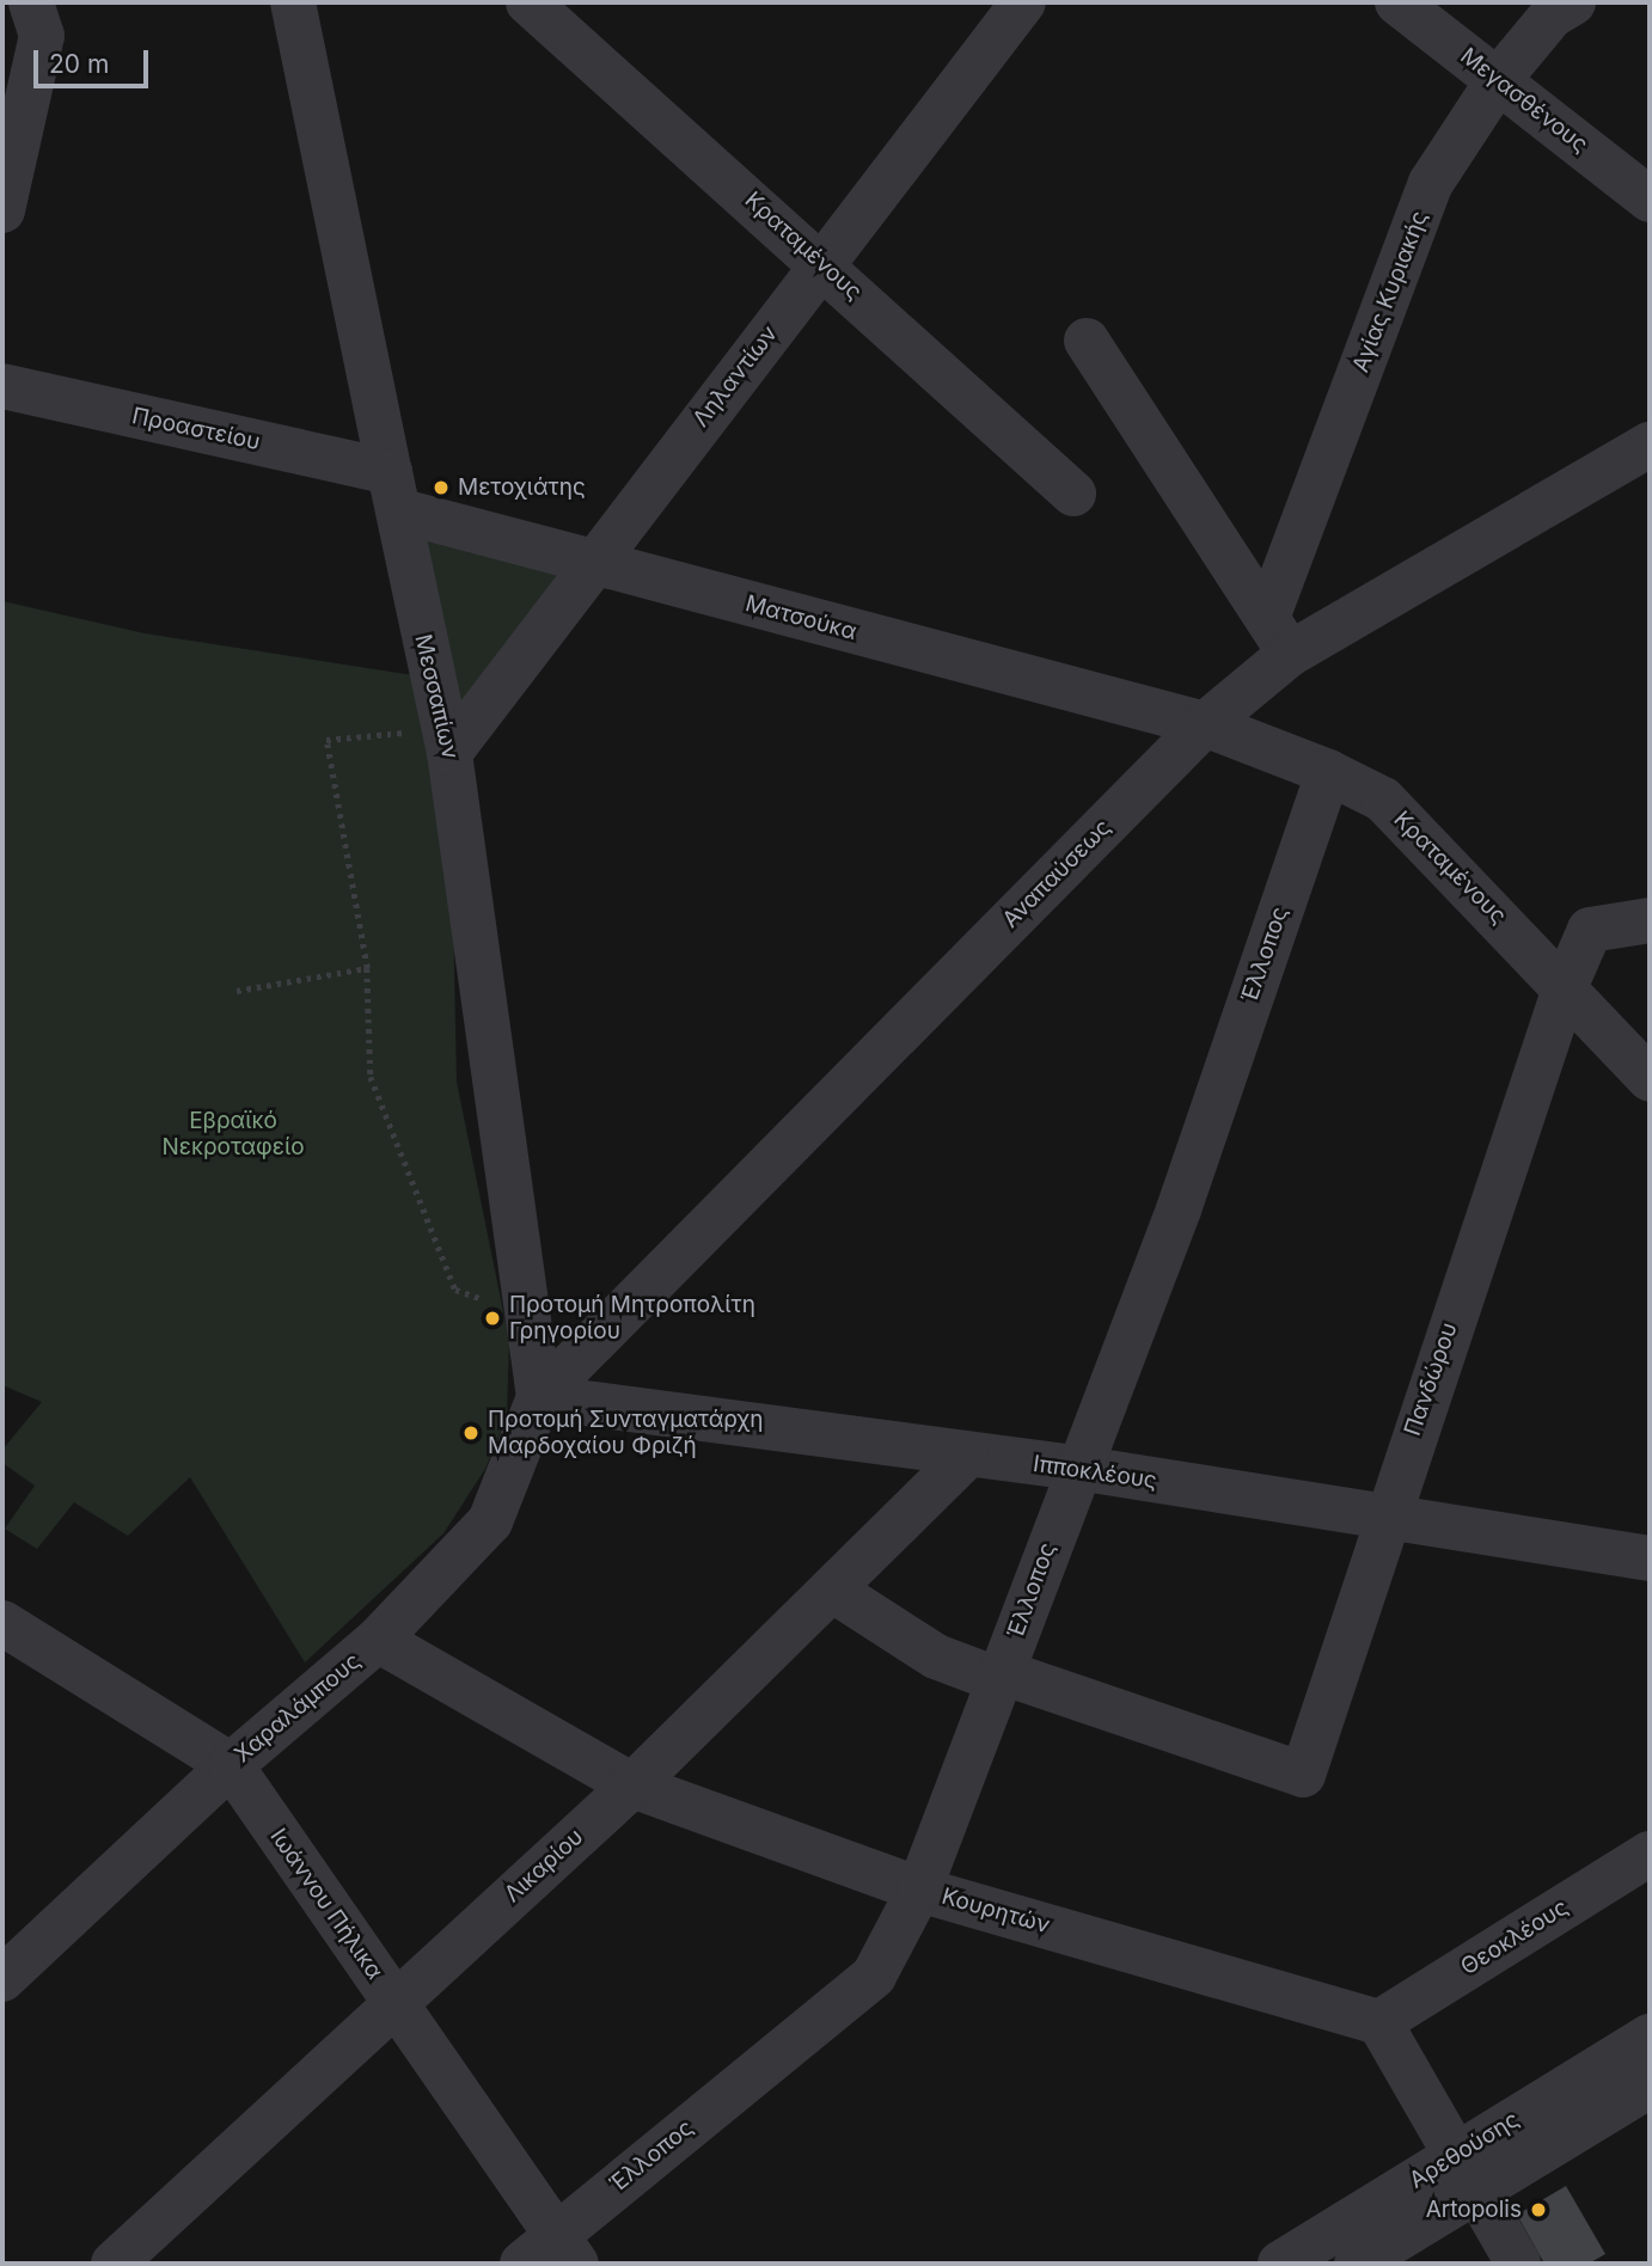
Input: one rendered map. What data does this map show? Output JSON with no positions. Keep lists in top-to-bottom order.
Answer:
{
  "streets": {
    "street": [
      "Μεγασθένους",
      "Κραταμένους",
      "Αγίας Κυριακής",
      "Ληλαντίων",
      "Προαστείου",
      "Ματσούκα",
      "Μεσσαπίων",
      "Αναπαύσεως",
      "Έλλοπος",
      "Πανδώρου",
      "Ιπποκλέους",
      "Χαραλάμπους",
      "Λικαρίου",
      "Ιωάννου Πήλικα",
      "Κουρητών",
      "Θεοκλέους",
      "Αρεθούσης"
    ]
  },
  "crossings": [
    ["Μεγασθένους", "Αγίας Κυριακής"],
    ["Κραταμένους", "Ληλαντίων"],
    ["Κραταμένους", "Ματσούκα"],
    ["Κραταμένους", "Αναπαύσεως"],
    ["Κραταμένους", "Έλλοπος"],
    ["Κραταμένους", "Πανδώρου"],
    ["Αγίας Κυριακής", "Αναπαύσεως"],
    ["Ληλαντίων", "Ματσούκα"],
    ["Ληλαντίων", "Μεσσαπίων"],
    ["Προαστείου", "Ματσούκα"],
    ["Προαστείου", "Μεσσαπίων"],
    ["Ματσούκα", "Μεσσαπίων"],
    ["Ματσούκα", "Αναπαύσεως"],
    ["Μεσσαπίων", "Αναπαύσεως"],
    ["Μεσσαπίων", "Ιπποκλέους"],
    ["Μεσσαπίων", "Χαραλάμπους"],
    ["Αναπαύσεως", "Ιπποκλέους"],
    ["Αναπαύσεως", "Χαραλάμπους"],
    ["Έλλοπος", "Πανδώρου"],
    ["Έλλοπος", "Ιπποκλέους"],
    ["Έλλοπος", "Ιωάννου Πήλικα"],
    ["Έλλοπος", "Κουρητών"],
    ["Πανδώρου", "Ιπποκλέους"],
    ["Ιπποκλέους", "Χαραλάμπους"],
    ["Ιπποκλέους", "Λικαρίου"],
    ["Χαραλάμπους", "Ιωάννου Πήλικα"],
    ["Χαραλάμπους", "Κουρητών"],
    ["Λικαρίου", "Ιωάννου Πήλικα"],
    ["Λικαρίου", "Κουρητών"],
    ["Κουρητών", "Θεοκλέους"]
  ],
  "parks": ["Εβραϊκό Νεκροταφείο"],
  "places": [
    "Μετοχιάτης",
    "Προτομή Μητροπολίτη Γρηγορίου",
    "Προτομή Συνταγματάρχη Μαρδοχαίου Φριζή",
    "Artopolis"
  ],
  "scale_bar": "20 m"
}
